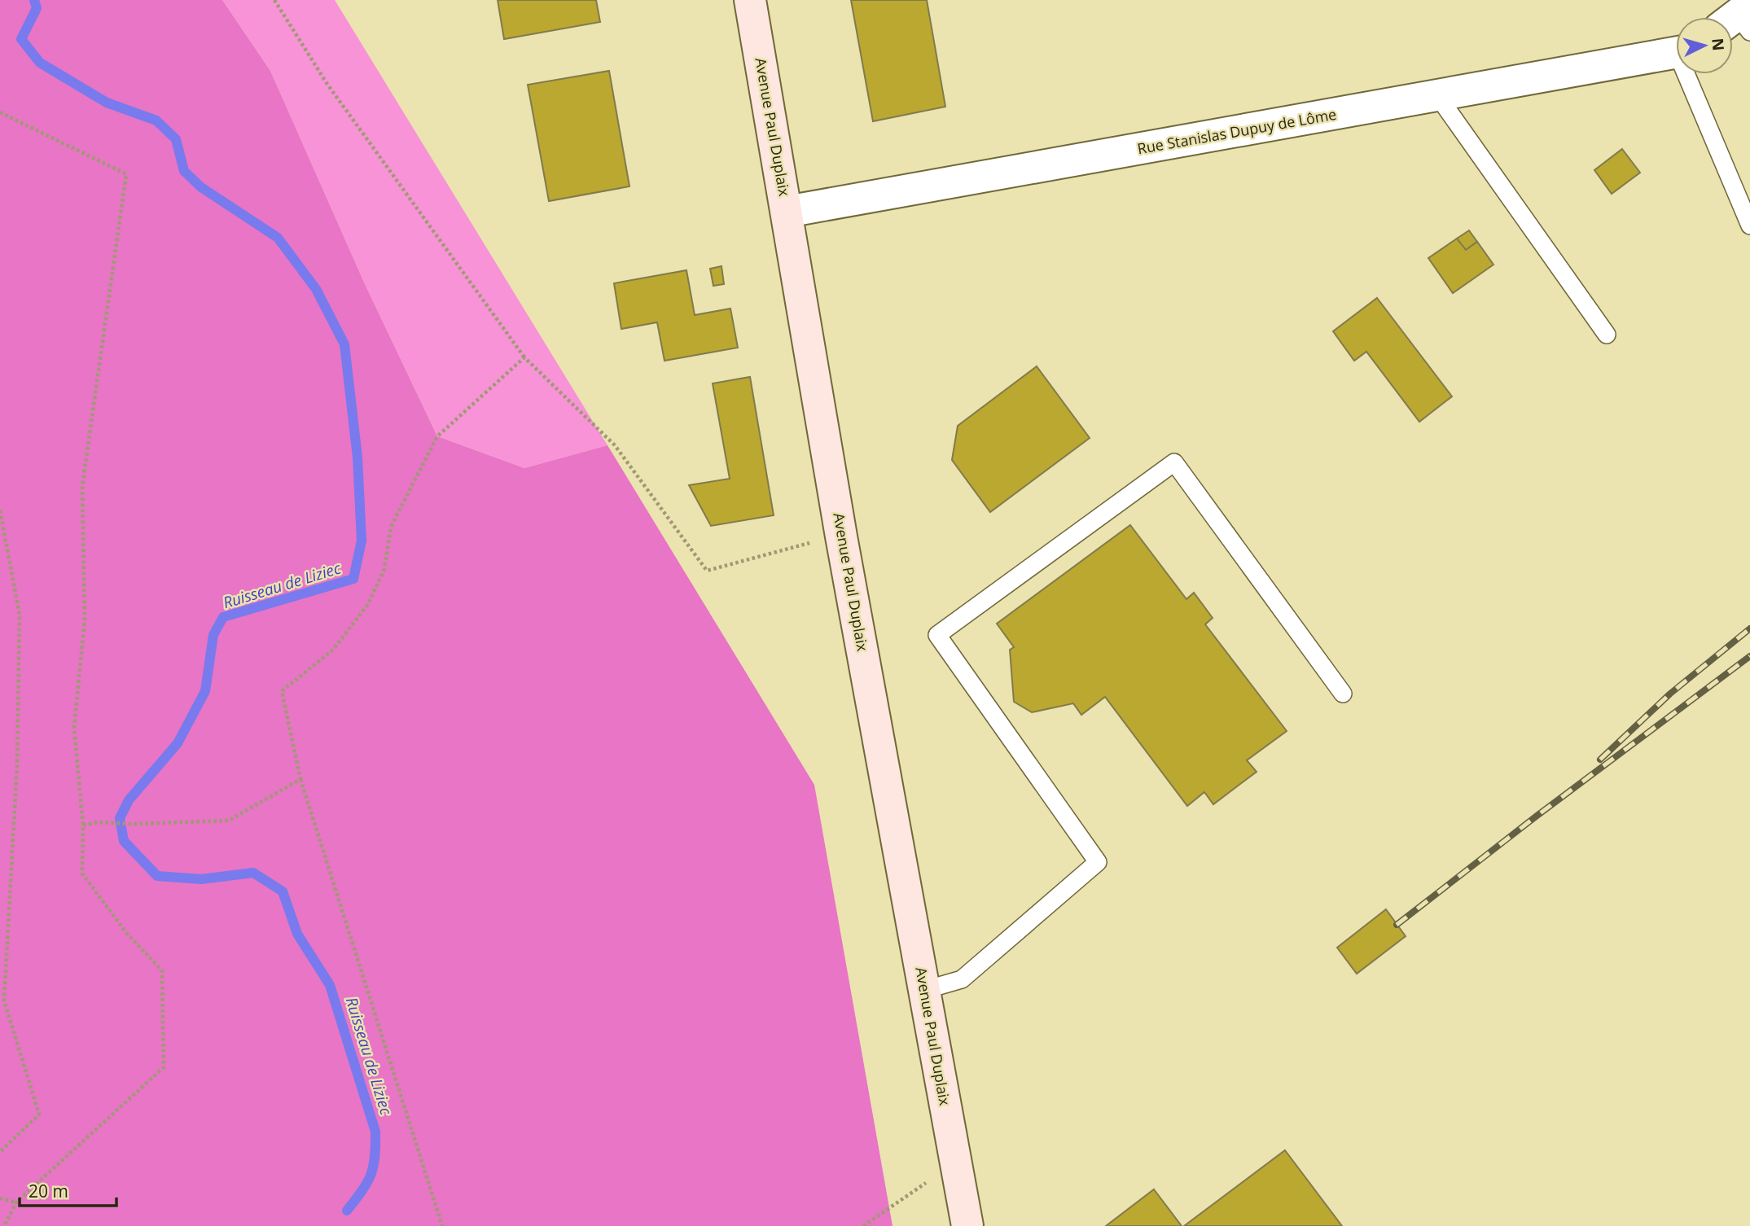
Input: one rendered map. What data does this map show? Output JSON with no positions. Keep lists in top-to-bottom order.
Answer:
{
  "streets": {
    "main road": ["Avenue Paul Duplaix"],
    "street": ["Rue Stanislas Dupuy de Lôme"]
  },
  "crossings": [
    ["Avenue Paul Duplaix", "Rue Stanislas Dupuy de Lôme"]
  ],
  "water": ["Ruisseau de Liziec"],
  "scale_bar": "20 m",
  "north": "right"
}
